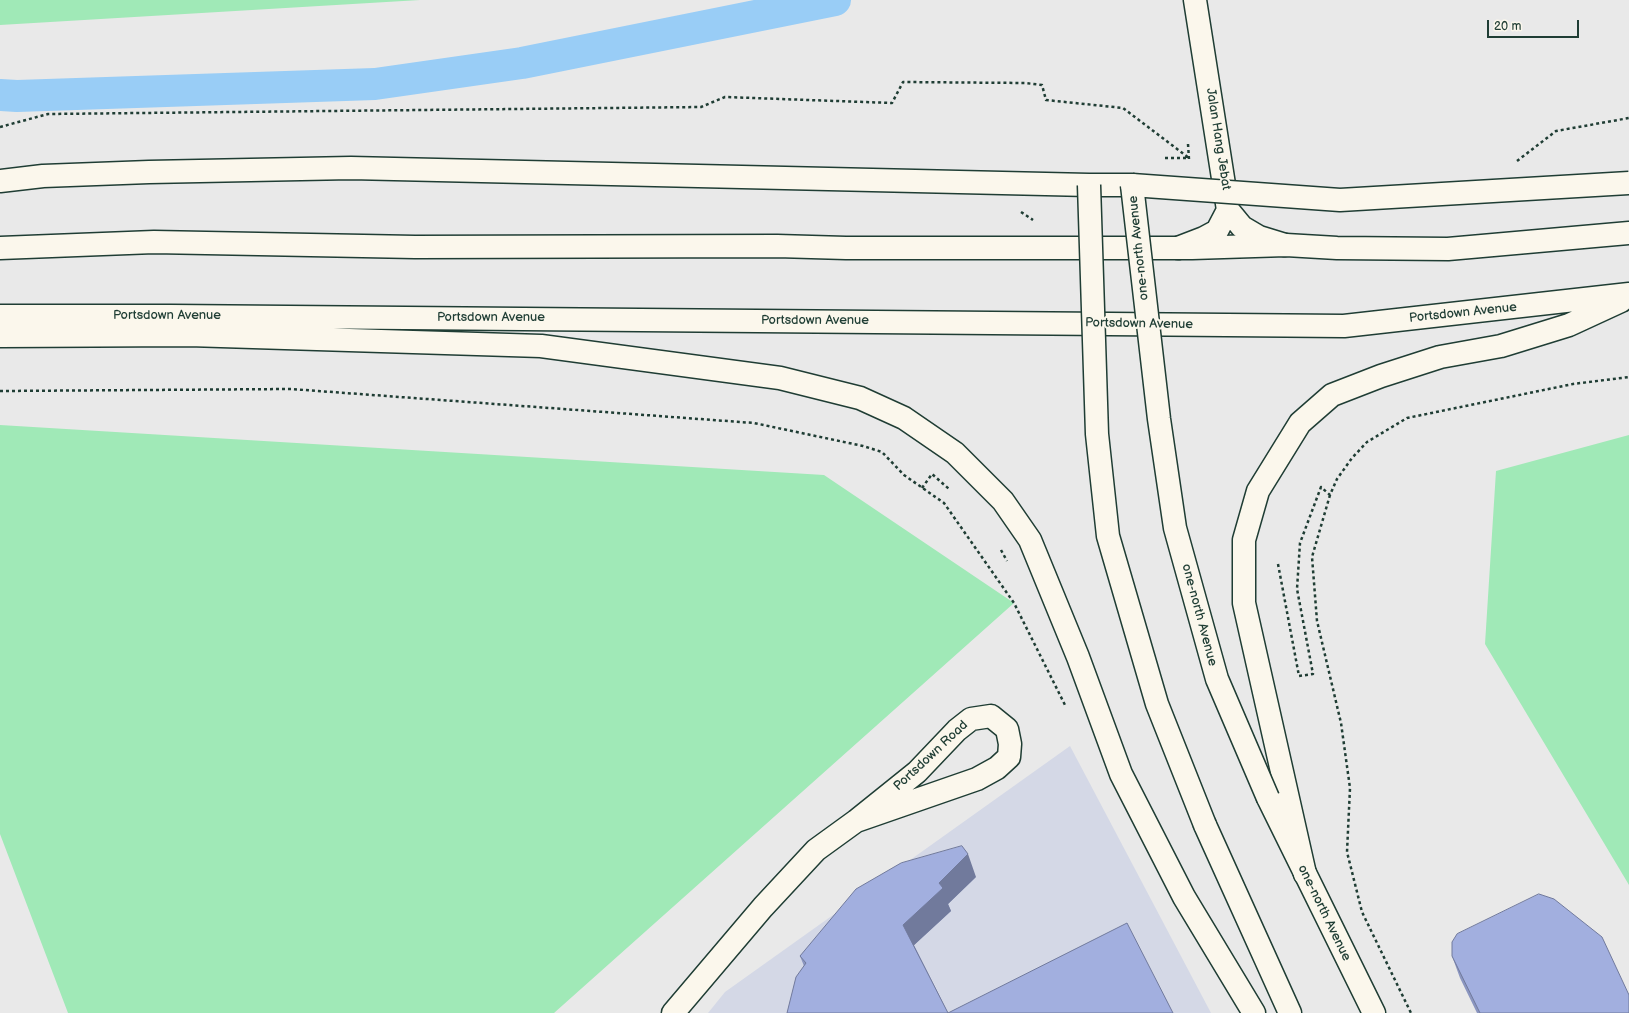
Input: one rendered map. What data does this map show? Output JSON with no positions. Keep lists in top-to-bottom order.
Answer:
{
  "streets": {
    "main road": [
      "Jalan Hang Jebat",
      "one-north Avenue",
      "Portsdown Avenue",
      "Portsdown Road"
    ]
  },
  "scale_bar": "20 m"
}
